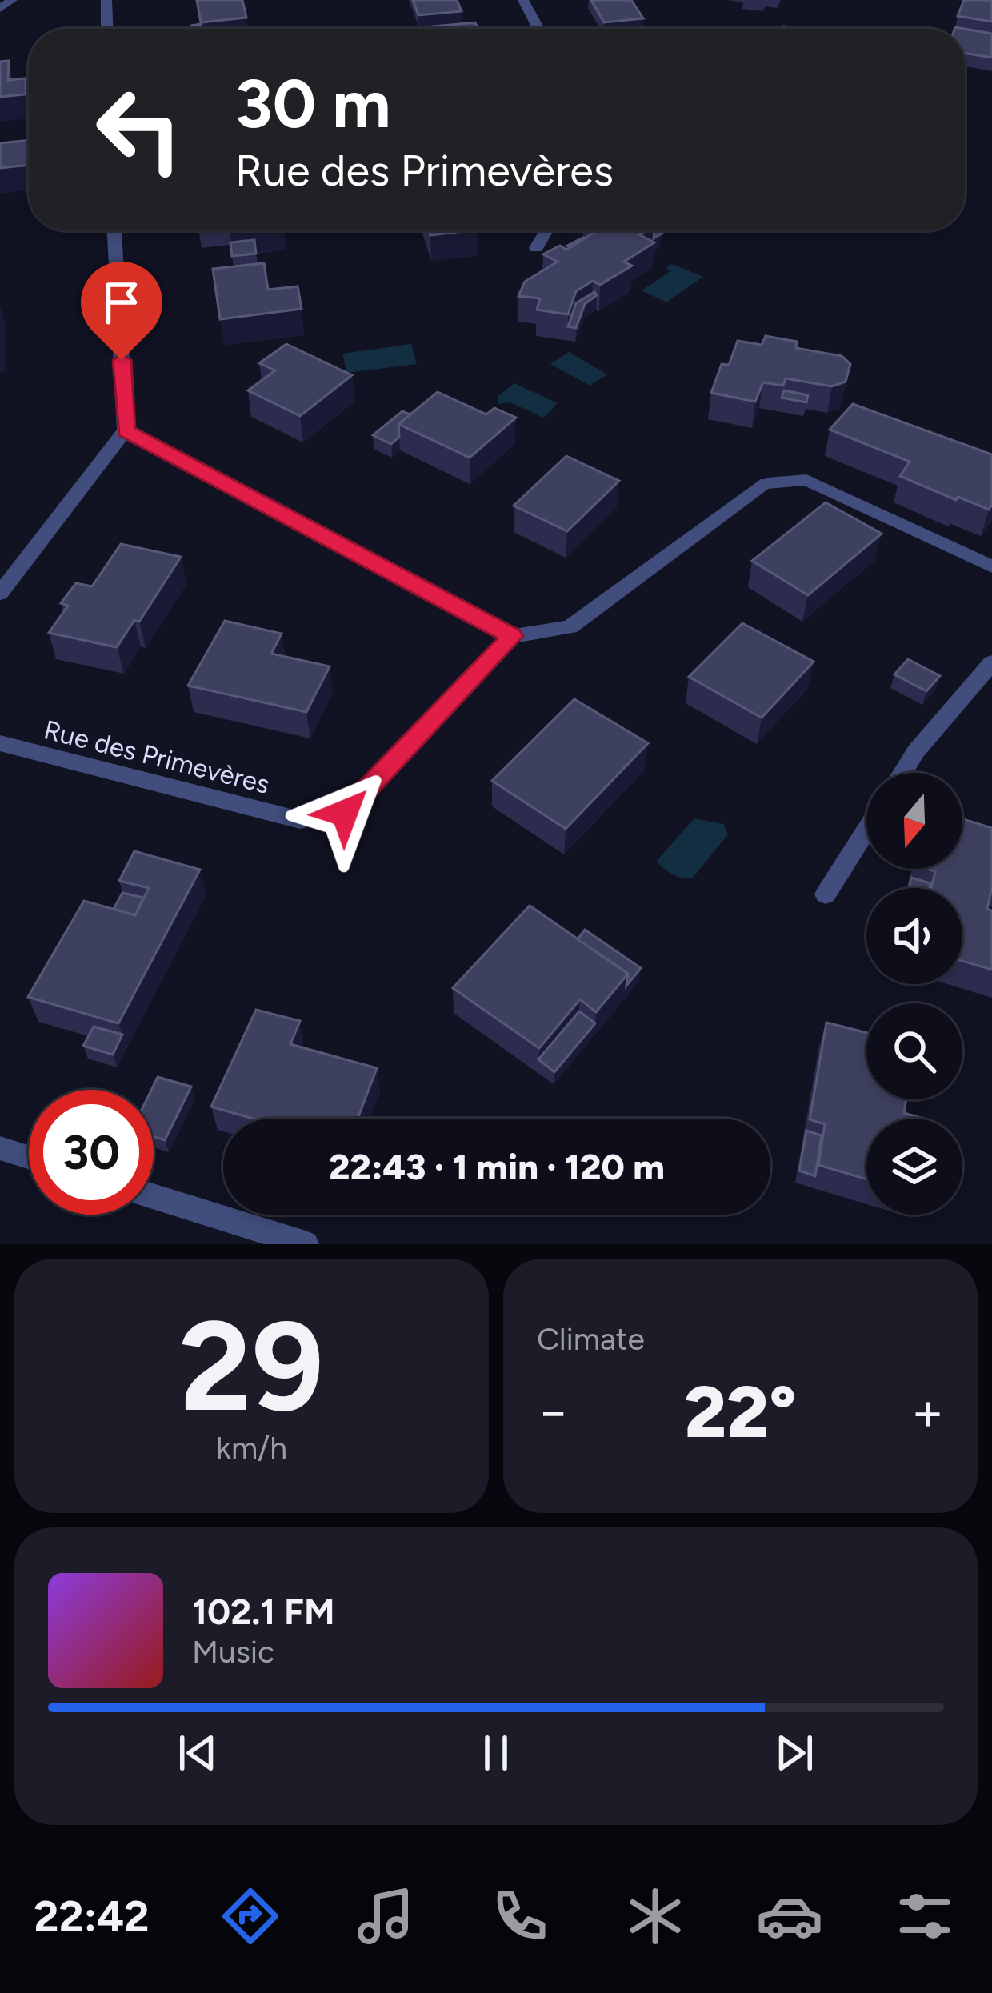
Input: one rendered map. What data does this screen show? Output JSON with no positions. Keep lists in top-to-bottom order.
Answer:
{
  "streets": {
    "street": ["Rue des Primevères"]
  },
  "north": "bottom",
  "page": {
    "turn": ["30 m", "Rue des Primevères"],
    "limit": "30",
    "trip": "22:43 · 1 min · 120 m",
    "tile": [
      ["29", "km/h"],
      "Climate"
    ],
    "heat": ["−", "22°", "+"],
    "song": ["102.1 FM", "Music"],
    "tabs": "22:42"
  }
}
